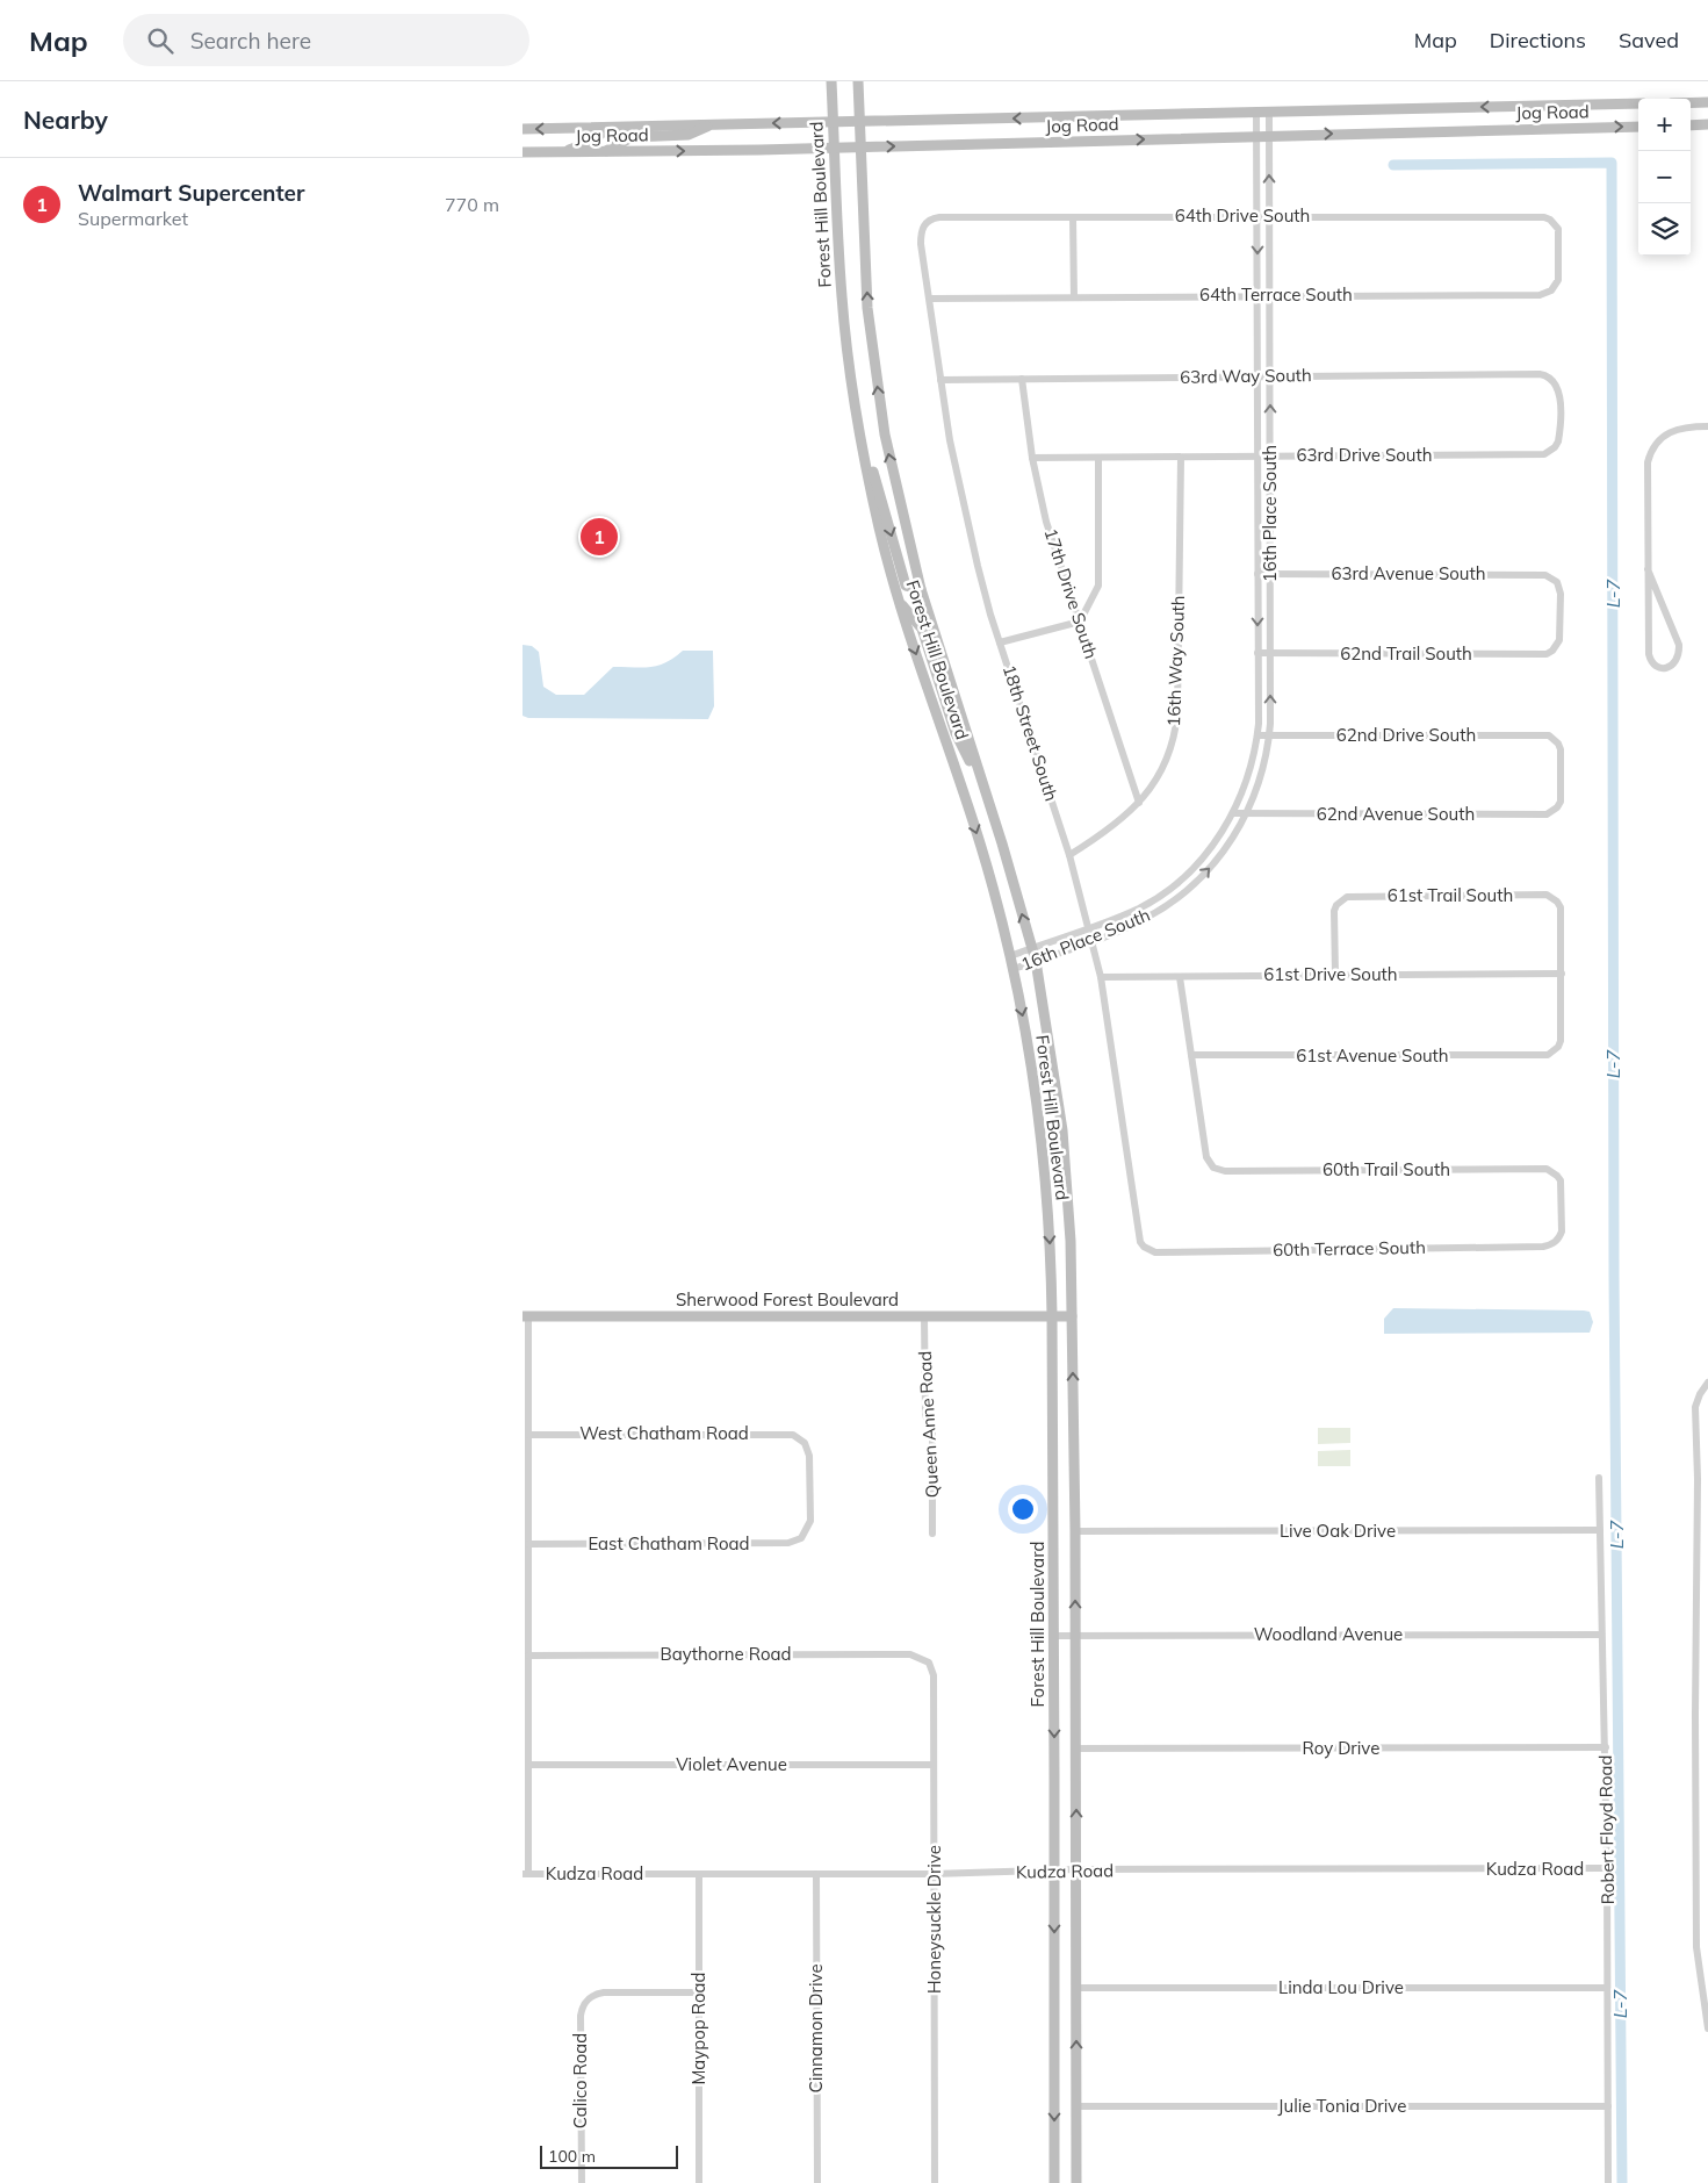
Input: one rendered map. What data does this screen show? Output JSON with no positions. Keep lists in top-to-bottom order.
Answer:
{
  "streets": {
    "main road": ["Jog Road", "Forest Hill Boulevard", "Sherwood Forest Boulevard"],
    "street": [
      "64th Drive South",
      "64th Terrace South",
      "63rd Way South",
      "63rd Drive South",
      "16th Place South",
      "63rd Avenue South",
      "17th Drive South",
      "62nd Trail South",
      "16th Way South",
      "18th Street South",
      "62nd Drive South",
      "62nd Avenue South",
      "61st Trail South",
      "61st Drive South",
      "61st Avenue South",
      "60th Trail South",
      "60th Terrace South",
      "Queen Anne Road",
      "West Chatham Road",
      "Live Oak Drive",
      "East Chatham Road",
      "Woodland Avenue",
      "Baythorne Road",
      "Roy Drive",
      "Violet Avenue",
      "Robert Floyd Road",
      "Kudza Road",
      "Honeysuckle Drive",
      "Linda Lou Drive",
      "Maypop Road",
      "Cinnamon Drive",
      "Calico Road",
      "Julie Tonia Drive"
    ]
  },
  "crossings": [
    ["Jog Road", "Forest Hill Boulevard"],
    ["Jog Road", "16th Place South"],
    ["Forest Hill Boulevard", "16th Place South"],
    ["Forest Hill Boulevard", "Sherwood Forest Boulevard"],
    ["Forest Hill Boulevard", "Live Oak Drive"],
    ["Forest Hill Boulevard", "Woodland Avenue"],
    ["Forest Hill Boulevard", "Roy Drive"],
    ["Forest Hill Boulevard", "Kudza Road"],
    ["Forest Hill Boulevard", "Linda Lou Drive"],
    ["Forest Hill Boulevard", "Julie Tonia Drive"],
    ["64th Drive South", "64th Terrace South"],
    ["64th Drive South", "16th Place South"],
    ["64th Drive South", "18th Street South"],
    ["64th Terrace South", "16th Place South"],
    ["64th Terrace South", "18th Street South"],
    ["63rd Way South", "63rd Drive South"],
    ["63rd Way South", "16th Place South"],
    ["63rd Way South", "17th Drive South"],
    ["63rd Way South", "18th Street South"],
    ["63rd Drive South", "16th Place South"],
    ["63rd Drive South", "17th Drive South"],
    ["63rd Drive South", "16th Way South"],
    ["16th Place South", "63rd Avenue South"],
    ["16th Place South", "62nd Trail South"],
    ["16th Place South", "18th Street South"],
    ["16th Place South", "62nd Drive South"],
    ["16th Place South", "62nd Avenue South"],
    ["63rd Avenue South", "62nd Trail South"],
    ["17th Drive South", "16th Way South"],
    ["16th Way South", "18th Street South"],
    ["18th Street South", "61st Drive South"],
    ["18th Street South", "60th Terrace South"],
    ["62nd Drive South", "62nd Avenue South"],
    ["61st Trail South", "61st Drive South"],
    ["61st Trail South", "61st Avenue South"],
    ["61st Drive South", "61st Avenue South"],
    ["61st Avenue South", "60th Trail South"],
    ["60th Trail South", "60th Terrace South"],
    ["Sherwood Forest Boulevard", "Queen Anne Road"],
    ["West Chatham Road", "East Chatham Road"],
    ["Live Oak Drive", "Robert Floyd Road"],
    ["Woodland Avenue", "Robert Floyd Road"],
    ["Baythorne Road", "Honeysuckle Drive"],
    ["Roy Drive", "Robert Floyd Road"],
    ["Violet Avenue", "Honeysuckle Drive"],
    ["Robert Floyd Road", "Kudza Road"],
    ["Robert Floyd Road", "Linda Lou Drive"],
    ["Robert Floyd Road", "Julie Tonia Drive"],
    ["Kudza Road", "Honeysuckle Drive"],
    ["Kudza Road", "Maypop Road"],
    ["Kudza Road", "Cinnamon Drive"],
    ["Maypop Road", "Calico Road"]
  ],
  "water": ["L-7"],
  "scale_bar": "100 m",
  "page": {
    "header": "Map",
    "search": "Search here",
    "nav": ["Map", "Directions", "Saved"],
    "heading": "Nearby",
    "map_buttons": ["+", "−"],
    "list": [
      {
        "mark": "1",
        "name": "Walmart Supercenter",
        "note": "Supermarket",
        "value": "770 m"
      }
    ],
    "pins": "1",
    "scale": "100 m"
  }
}
